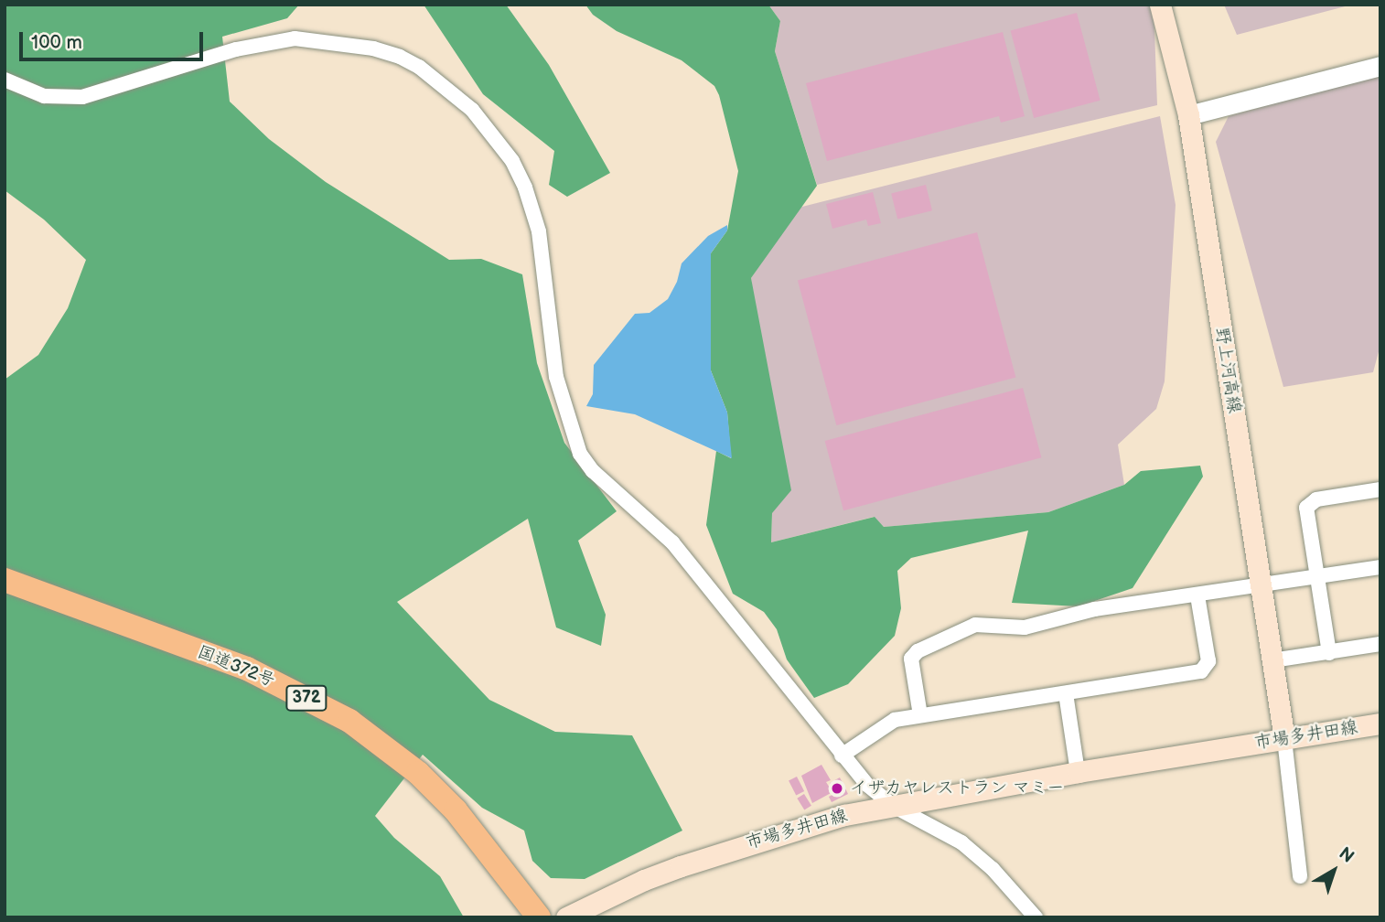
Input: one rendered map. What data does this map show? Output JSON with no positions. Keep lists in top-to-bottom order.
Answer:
{
  "streets": {
    "highway": ["国道372号", "372"],
    "main road": ["野上河高線", "市場多井田線"]
  },
  "crossings": [
    ["野上河高線", "市場多井田線"]
  ],
  "places": ["イザカヤレストラン マミー"],
  "scale_bar": "100 m",
  "north": "top right"
}
